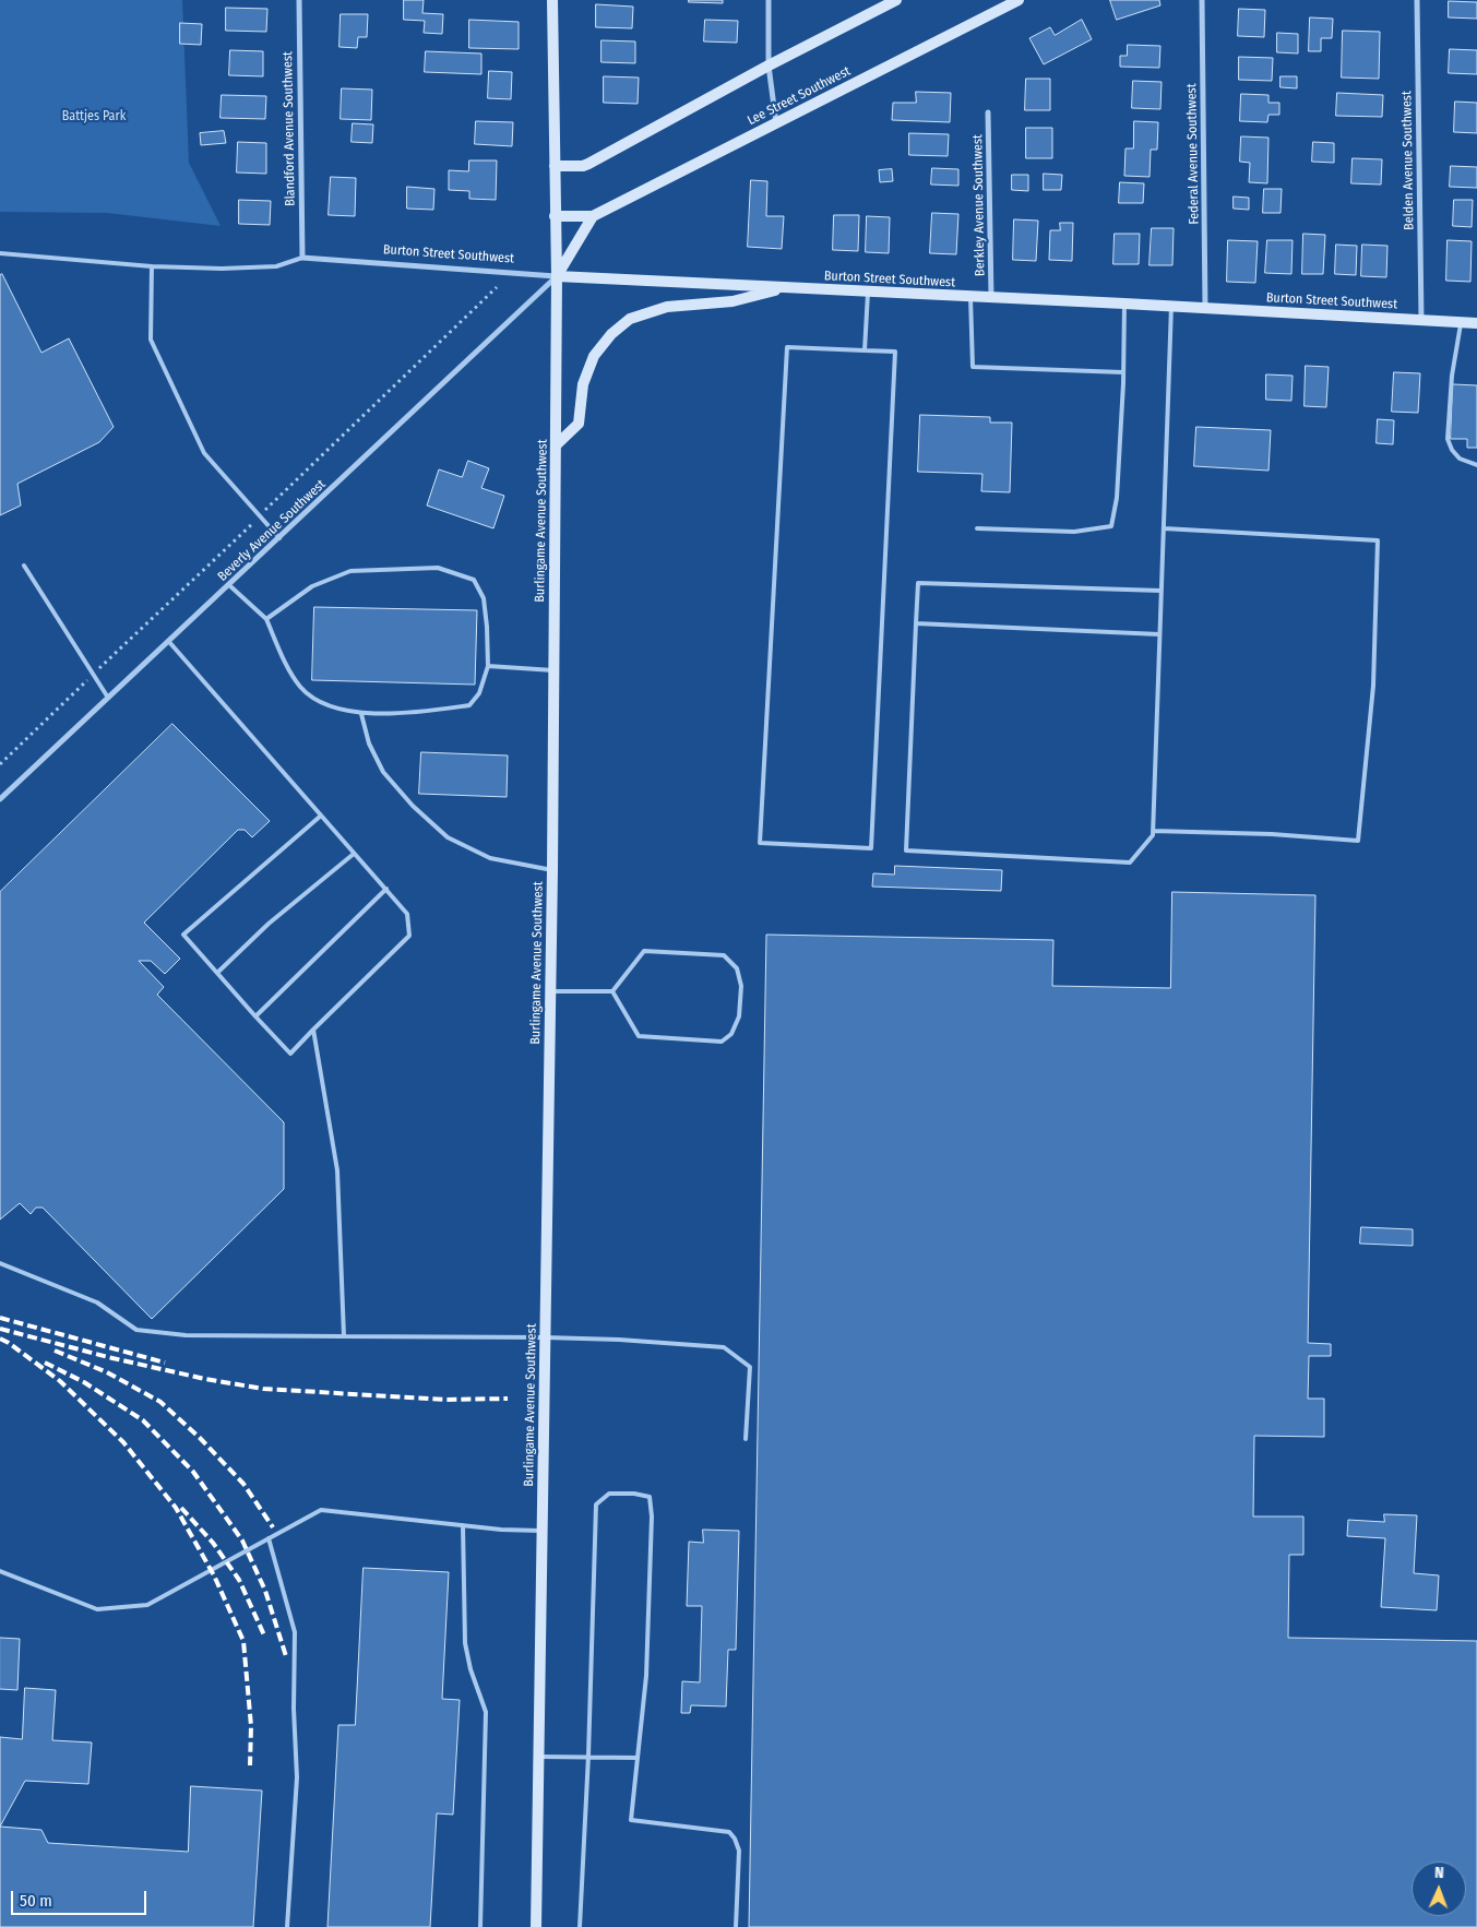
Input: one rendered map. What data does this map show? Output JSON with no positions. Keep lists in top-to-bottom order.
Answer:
{
  "streets": {
    "street": [
      "Lee Street Southwest",
      "Blandford Avenue Southwest",
      "Federal Avenue Southwest",
      "Belden Avenue Southwest",
      "Berkley Avenue Southwest",
      "Burton Street Southwest",
      "Burlingame Avenue Southwest",
      "Beverly Avenue Southwest"
    ]
  },
  "crossings": [
    ["Lee Street Southwest", "Burlingame Avenue Southwest"],
    ["Blandford Avenue Southwest", "Burton Street Southwest"],
    ["Federal Avenue Southwest", "Burton Street Southwest"],
    ["Belden Avenue Southwest", "Burton Street Southwest"],
    ["Berkley Avenue Southwest", "Burton Street Southwest"],
    ["Burton Street Southwest", "Burlingame Avenue Southwest"],
    ["Burton Street Southwest", "Beverly Avenue Southwest"],
    ["Burlingame Avenue Southwest", "Beverly Avenue Southwest"]
  ],
  "parks": ["Battjes Park"],
  "scale_bar": "50 m",
  "north": "top"
}
